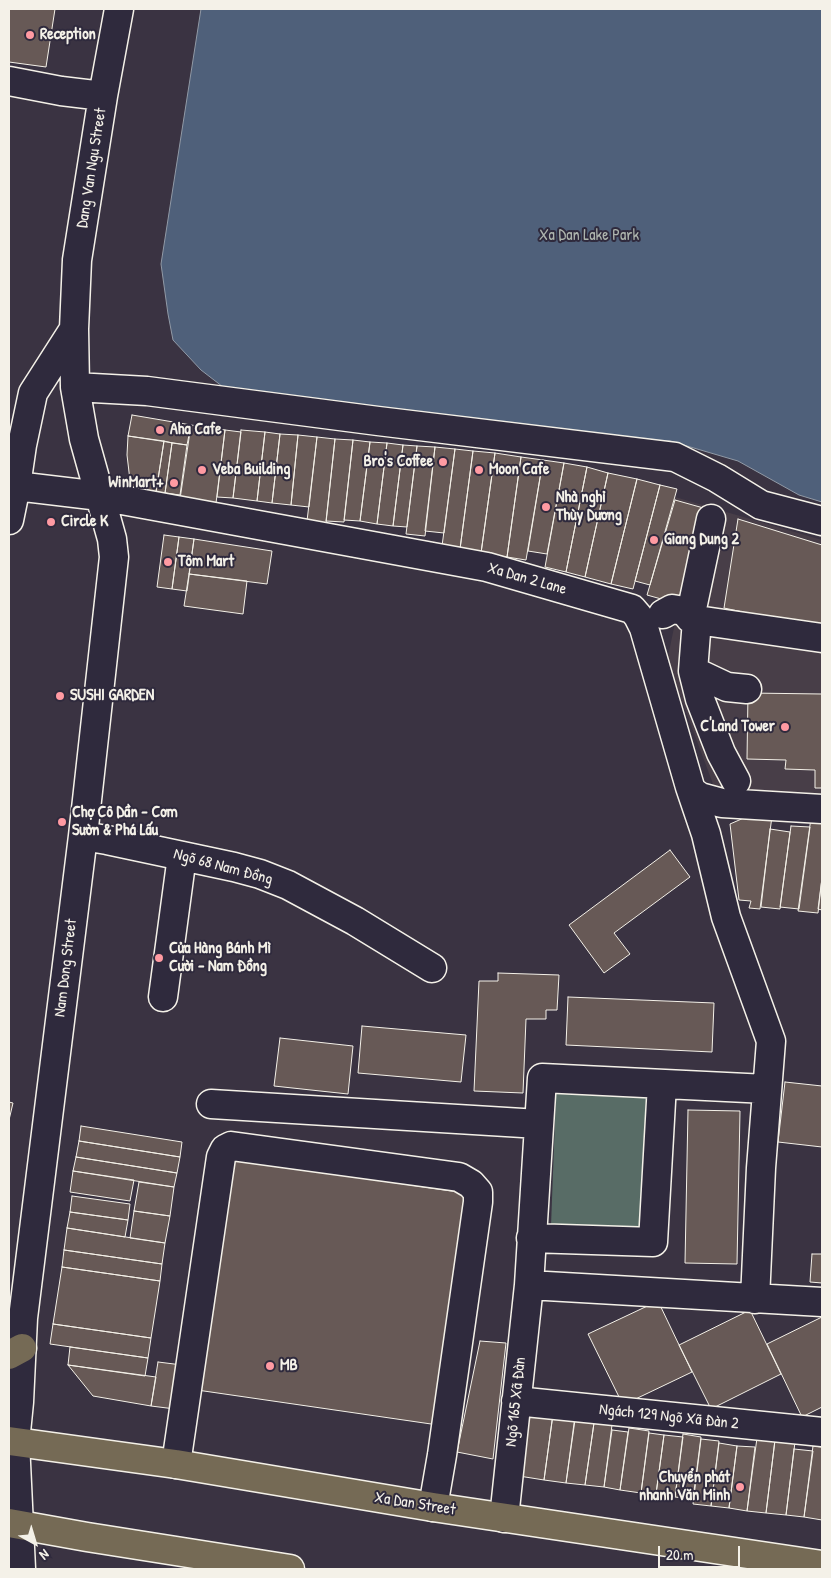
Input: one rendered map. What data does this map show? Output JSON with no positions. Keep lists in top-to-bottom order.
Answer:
{
  "streets": {
    "main road": ["Xa Dan Street"],
    "street": [
      "Dang Van Ngu Street",
      "Xa Dan 2 Lane",
      "Ngõ 68 Nam Đồng",
      "Nam Dong Street",
      "Ngõ 165 Xã Đàn",
      "Ngách 129 Ngõ Xã Đàn 2"
    ]
  },
  "crossings": [
    ["Dang Van Ngu Street", "Xa Dan 2 Lane"],
    ["Dang Van Ngu Street", "Nam Dong Street"],
    ["Xa Dan 2 Lane", "Nam Dong Street"],
    ["Ngõ 68 Nam Đồng", "Nam Dong Street"],
    ["Nam Dong Street", "Xa Dan Street"],
    ["Ngõ 165 Xã Đàn", "Ngách 129 Ngõ Xã Đàn 2"],
    ["Ngõ 165 Xã Đàn", "Xa Dan Street"]
  ],
  "parks": ["Xa Dan Lake Park"],
  "places": [
    "Reception",
    "Aha Cafe",
    "Bro's Coffee",
    "Veba Building",
    "Moon Cafe",
    "WinMart+",
    "Nhà nghỉ Thùy Dương",
    "Circle K",
    "Giang Dung 2",
    "Tôm Mart",
    "SUSHI GARDEN",
    "C'Land Tower",
    "Chợ Cô Dần - Cơm Sườn & Phá Lấu",
    "Cửa Hàng Bánh Mì Cười - Nam Đồng",
    "MB",
    "Chuyển phát nhanh Văn Minh"
  ],
  "scale_bar": "20 m",
  "north": "bottom right"
}
